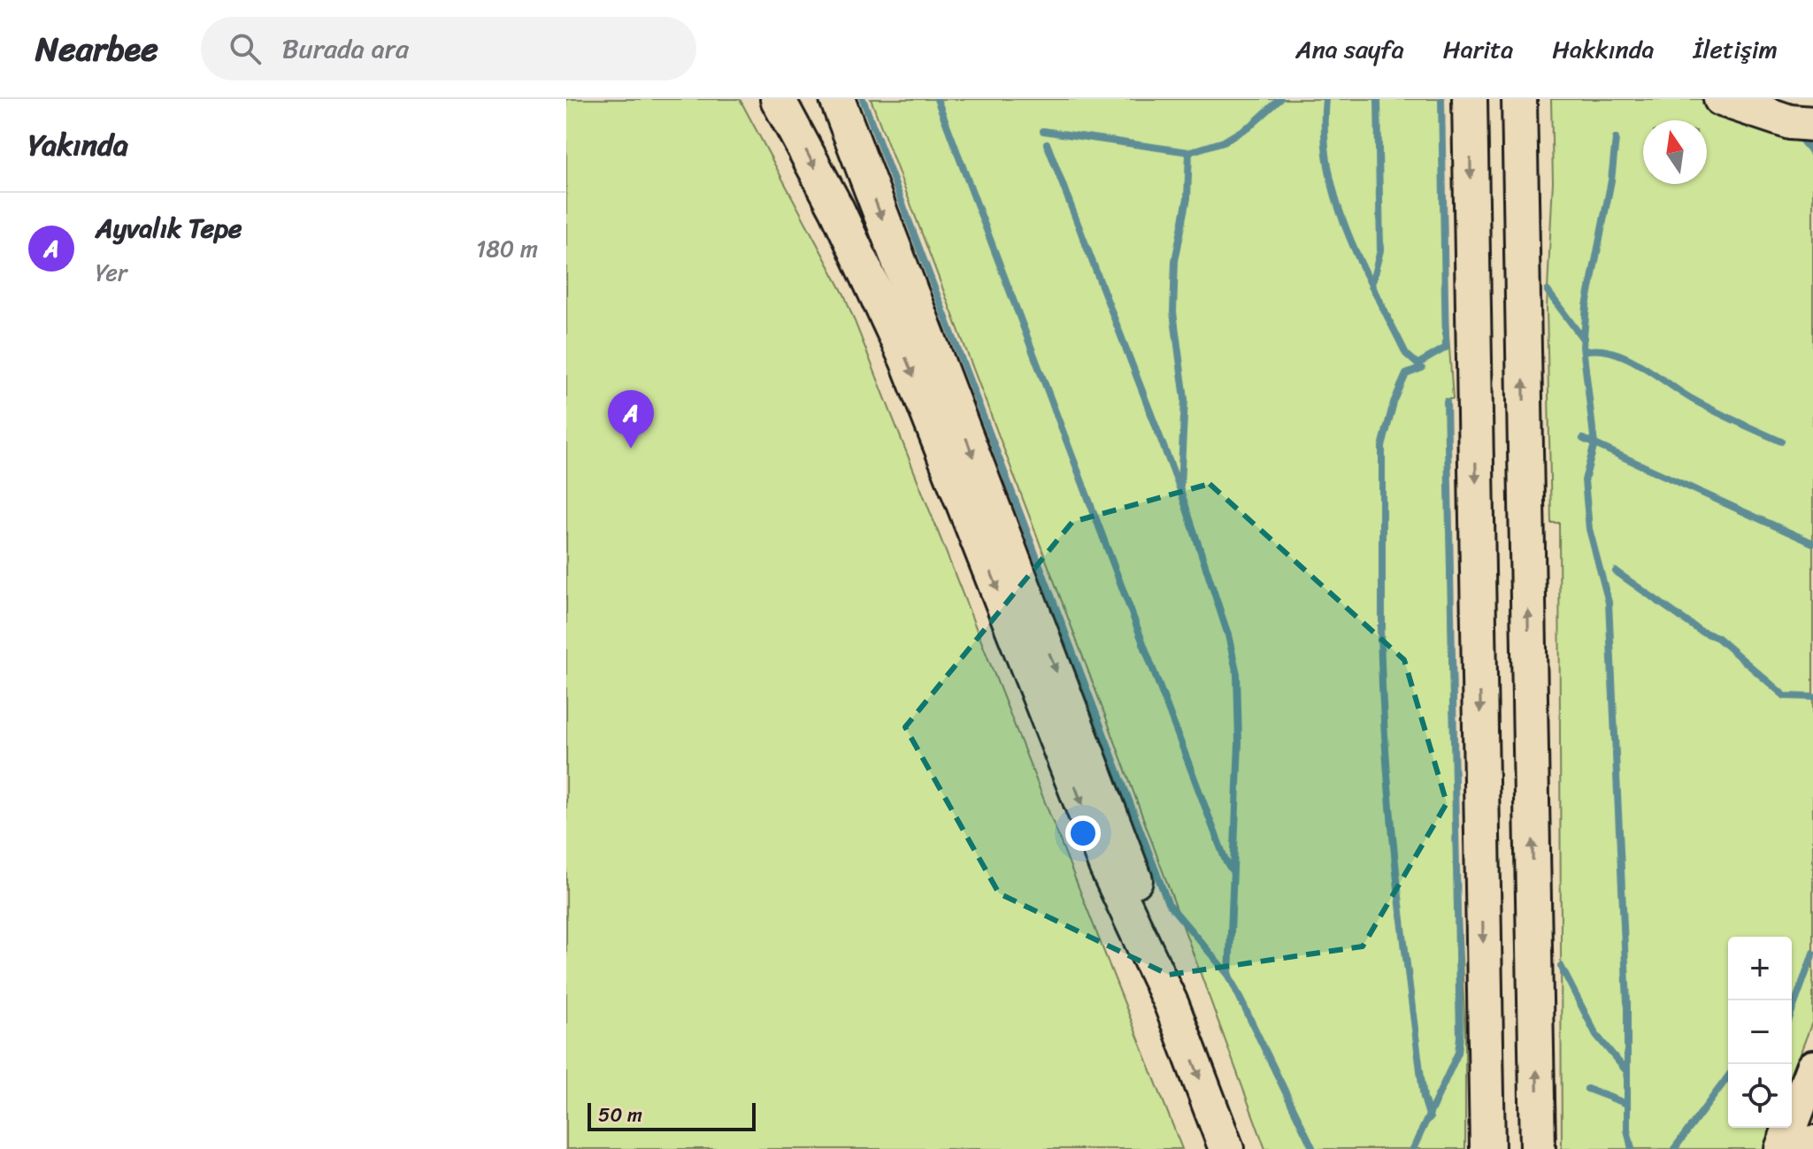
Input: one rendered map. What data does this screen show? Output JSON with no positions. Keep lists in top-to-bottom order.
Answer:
{
  "scale_bar": "50 m",
  "north": "top",
  "page": {
    "header": "Nearbee",
    "search": "Burada ara",
    "nav": [
      "Ana sayfa",
      "Harita",
      "Hakkında",
      "İletişim"
    ],
    "heading": "Yakında",
    "list": [
      {
        "mark": "A",
        "name": "Ayvalık Tepe",
        "note": "Yer",
        "value": "180 m"
      }
    ],
    "pins": "A",
    "map_buttons": ["+", "−"],
    "scale": "50 m"
  }
}
